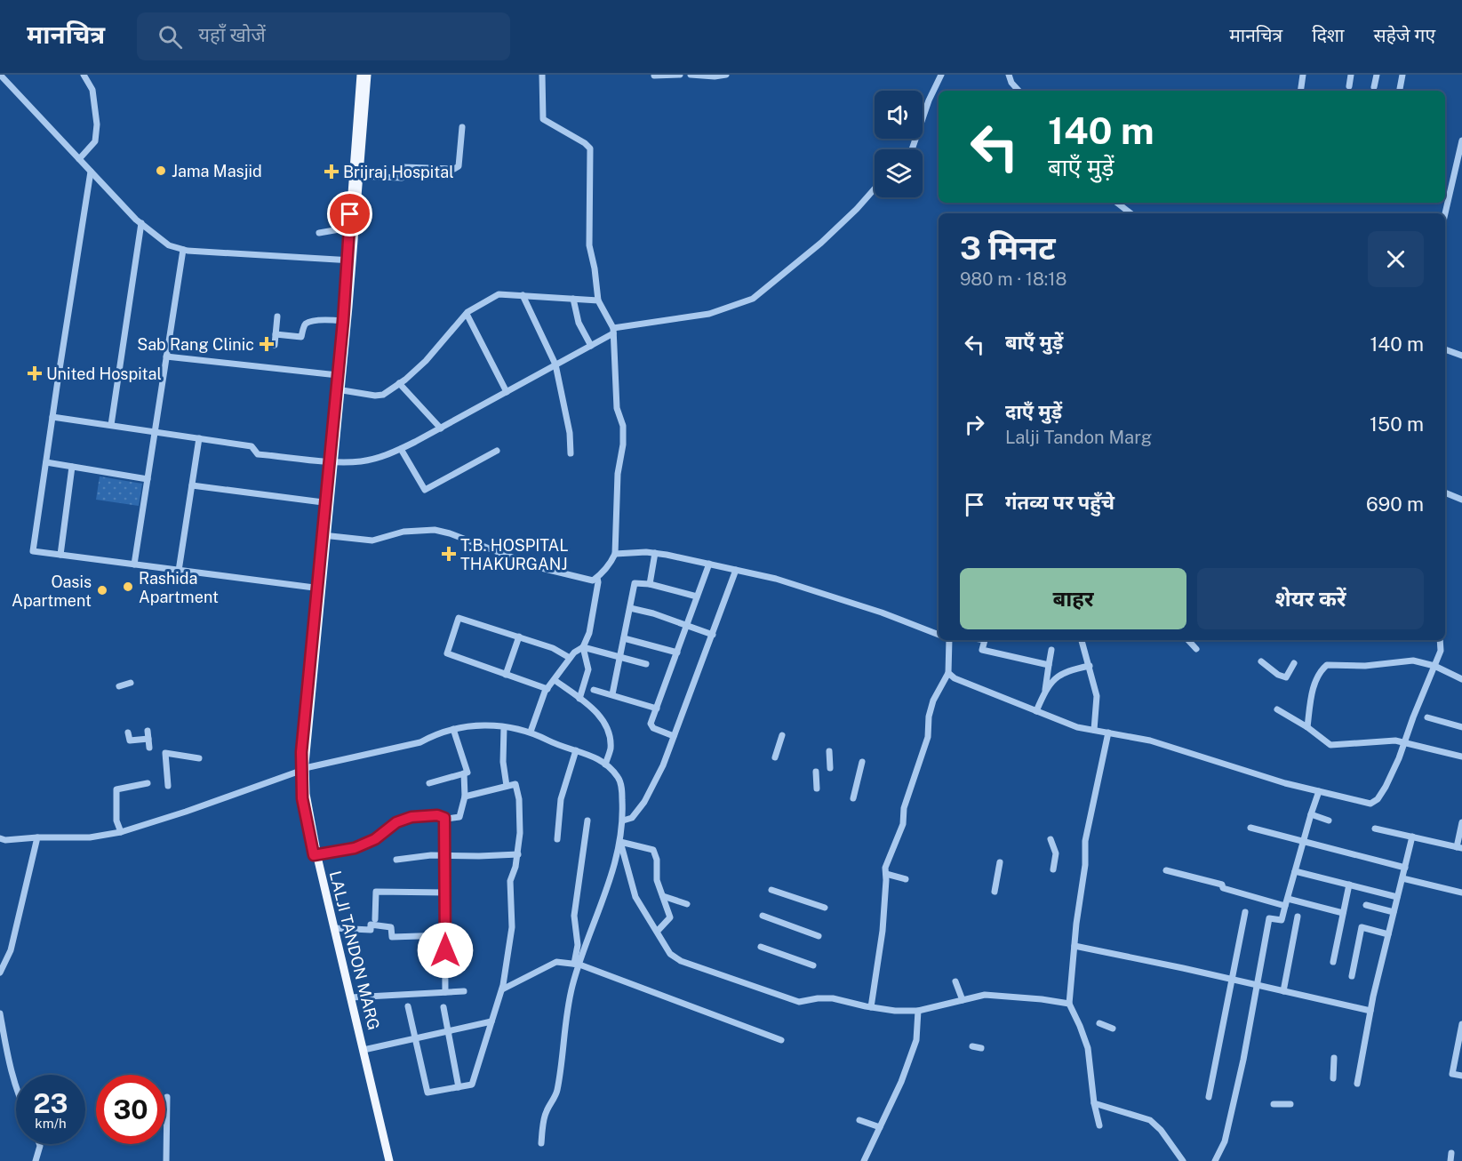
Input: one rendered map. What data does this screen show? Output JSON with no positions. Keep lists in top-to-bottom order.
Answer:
{
  "streets": {
    "main road": ["LALJI TANDON MARG"]
  },
  "places": {
    "other": ["Jama Masjid", "Rashida Apartment", "Oasis Apartment"],
    "health": [
      "Brijraj Hospital",
      "Sab Rang Clinic",
      "United Hospital",
      "T.B. HOSPITAL THAKURGANJ"
    ]
  },
  "page": {
    "header": "मानचित्र",
    "search": "यहाँ खोजें",
    "nav": ["मानचित्र", "दिशा", "सहेजे गए"],
    "turn": ["140 m", "बाएँ मुड़ें"],
    "heading": ["3 मिनट", "980 m · 18:18"],
    "list": [
      {
        "name": "बाएँ मुड़ें",
        "value": "140 m"
      },
      {
        "name": "दाएँ मुड़ें",
        "note": "Lalji Tandon Marg",
        "value": "150 m"
      },
      {
        "name": "गंतव्य पर पहुँचे",
        "value": "690 m"
      }
    ],
    "buttons": ["बाहर", "शेयर करें"],
    "speed": "23 km/h",
    "limit": "30"
  }
}
